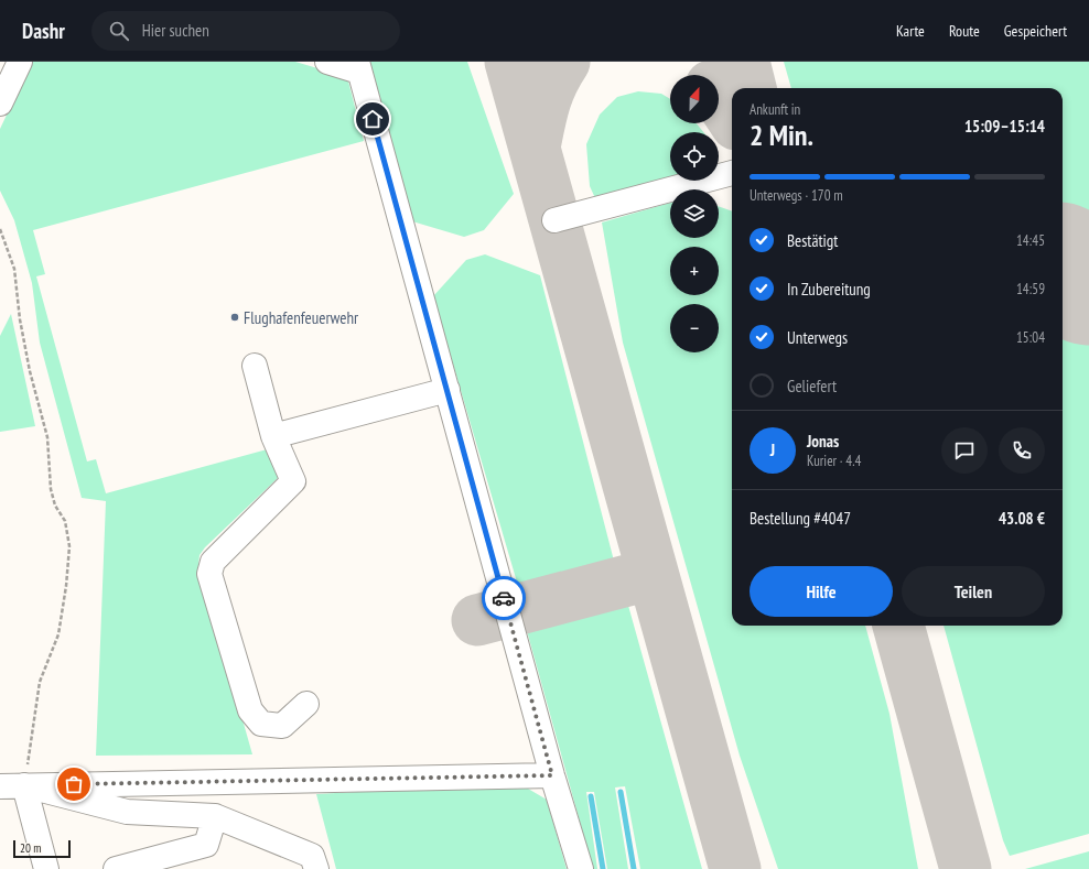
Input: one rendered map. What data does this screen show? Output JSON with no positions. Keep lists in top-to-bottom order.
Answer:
{
  "places": ["Flughafenfeuerwehr"],
  "scale_bar": "20 m",
  "north": "top",
  "page": {
    "header": "Dashr",
    "search": "Hier suchen",
    "nav": ["Karte", "Route", "Gespeichert"],
    "map_buttons": ["+", "−"],
    "heading": ["2 Min.", "Ankunft in", "15:09–15:14"],
    "panel": [
      "Jonas",
      "Kurier · 4.4",
      "Bestellung #4047",
      "43.08 €"
    ],
    "bar": "Unterwegs · 170 m",
    "list": [
      ["Bestätigt", "14:45"],
      ["In Zubereitung", "14:59"],
      ["Unterwegs", "15:04"],
      "Geliefert"
    ],
    "round": "J",
    "buttons": ["Hilfe", "Teilen"],
    "scale": "20 m"
  }
}
